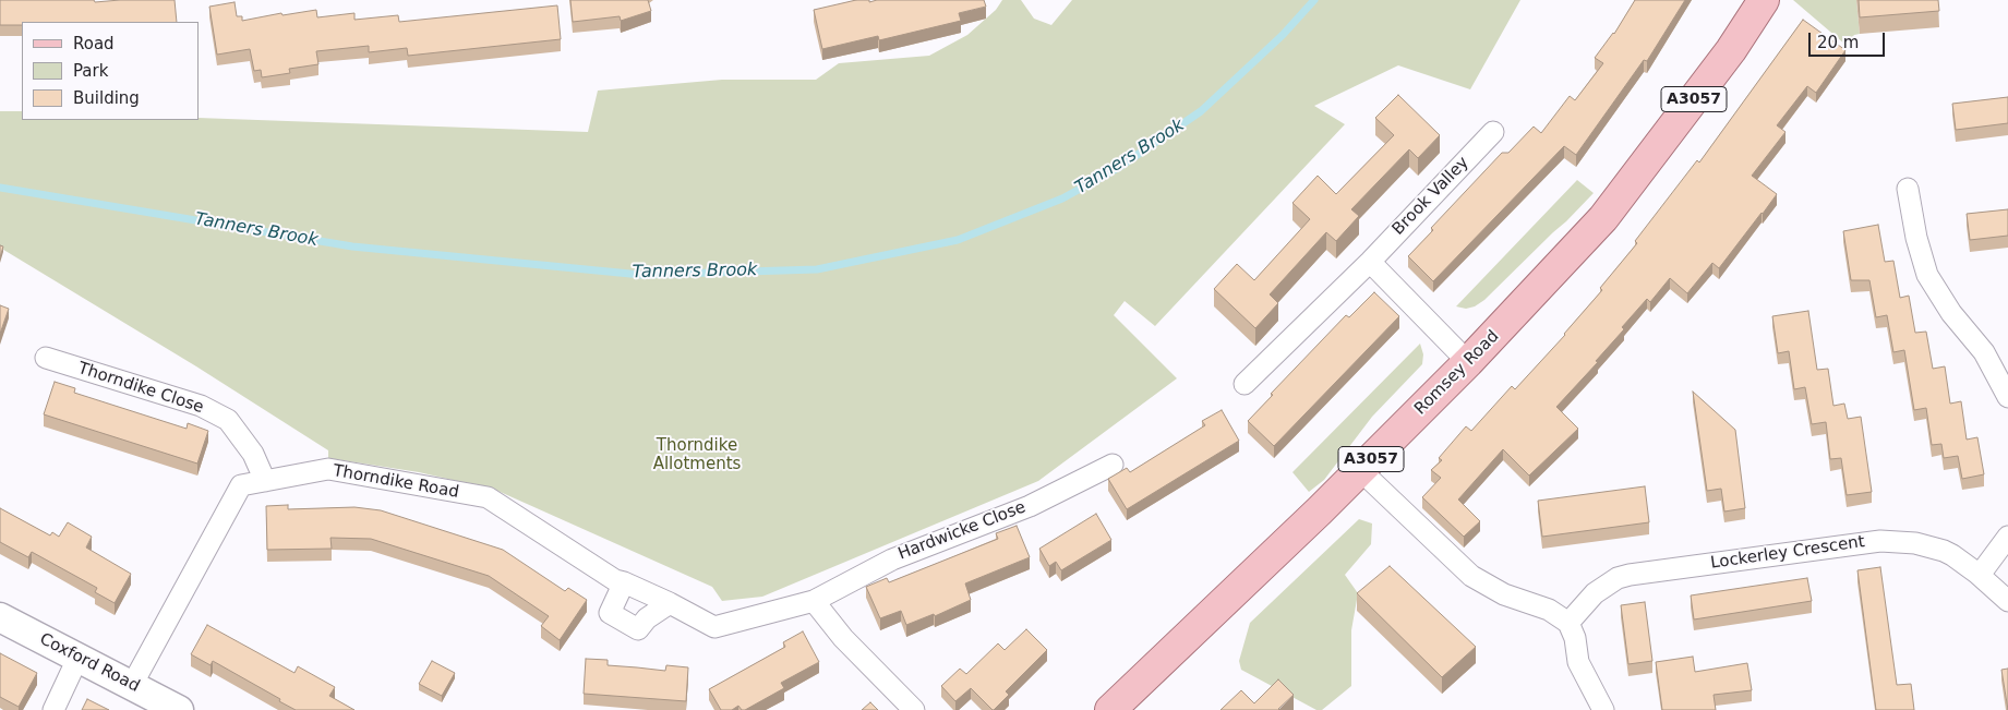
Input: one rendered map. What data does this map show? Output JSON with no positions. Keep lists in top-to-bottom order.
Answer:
{
  "streets": {
    "main road": ["A3057", "Romsey Road"],
    "street": [
      "Brook Valley",
      "Thorndike Close",
      "Thorndike Road",
      "Hardwicke Close",
      "Lockerley Crescent",
      "Coxford Road"
    ]
  },
  "crossings": [
    ["Thorndike Close", "Thorndike Road"],
    ["Thorndike Road", "Hardwicke Close"],
    ["Thorndike Road", "Coxford Road"]
  ],
  "water": ["Tanners Brook"],
  "parks": ["Thorndike Allotments"],
  "legend": ["Road", "Park", "Building"],
  "scale_bar": "20 m"
}
